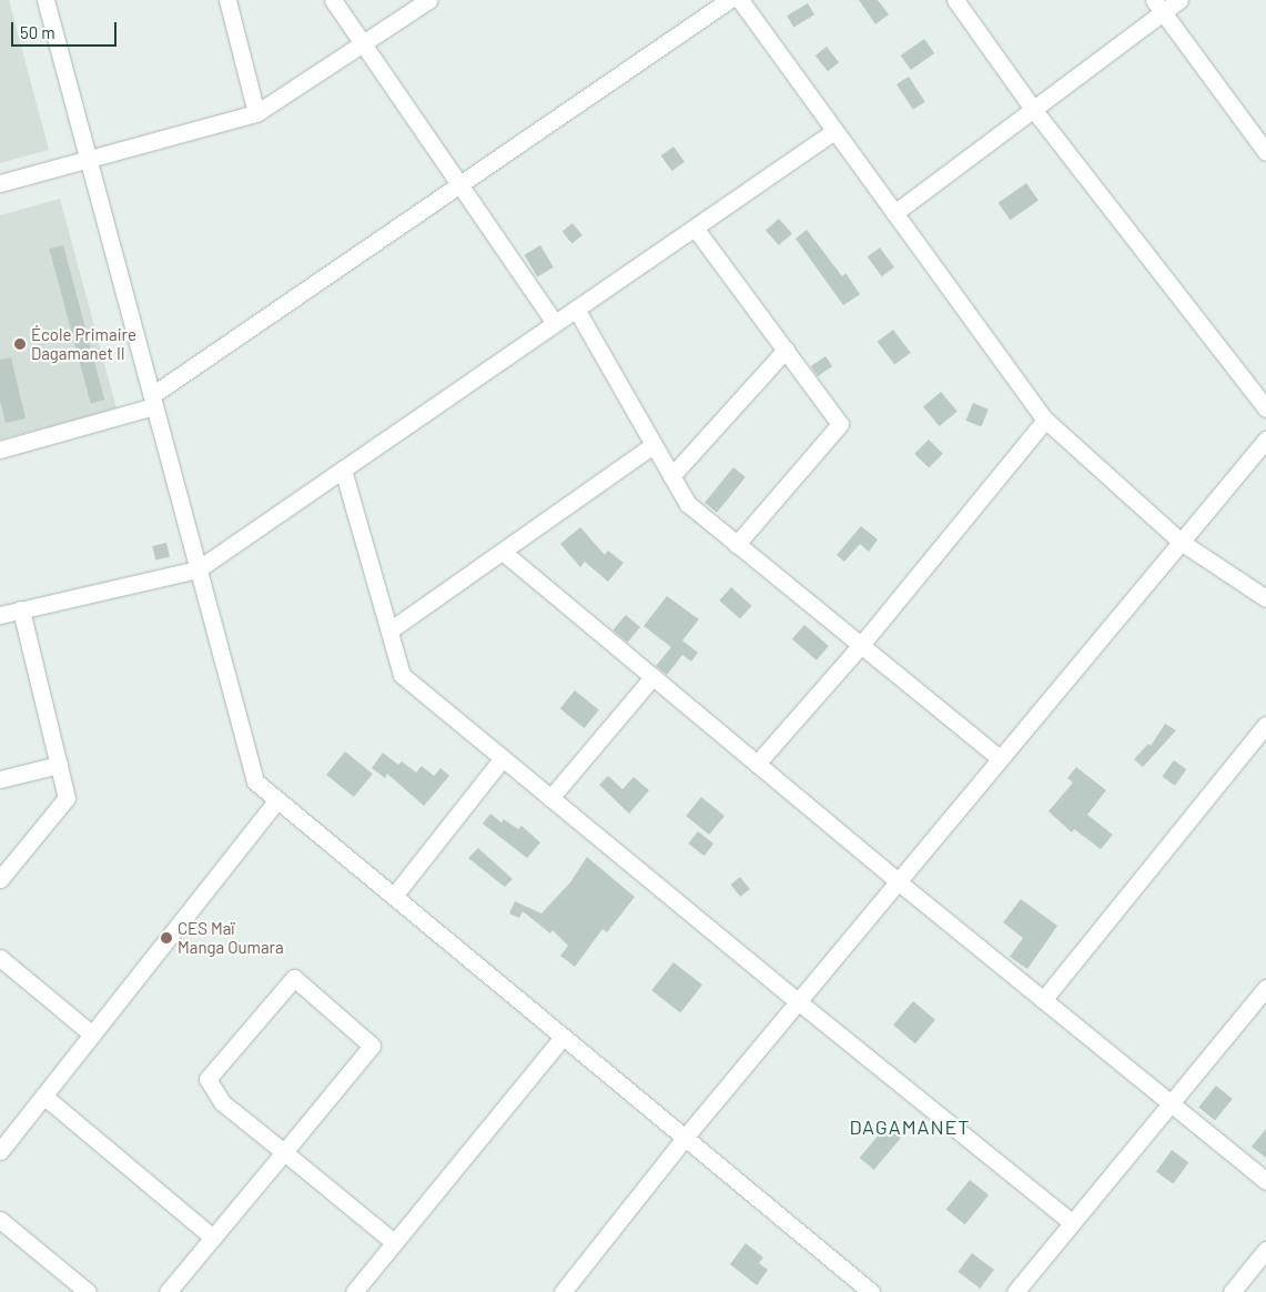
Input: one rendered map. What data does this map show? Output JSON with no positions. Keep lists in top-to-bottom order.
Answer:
{
  "districts": ["DAGAMANET"],
  "places": ["École Primaire Dagamanet II", "CES Maï Manga Oumara"],
  "scale_bar": "50 m"
}
